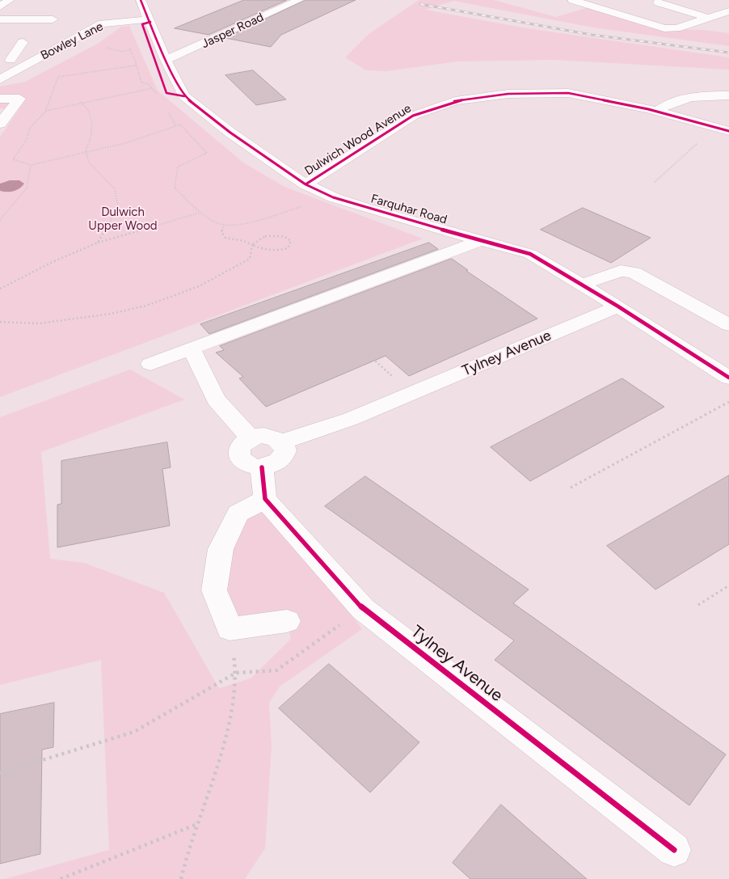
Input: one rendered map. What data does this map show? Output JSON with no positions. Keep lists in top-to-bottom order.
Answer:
{
  "streets": {
    "street": [
      "Jasper Road",
      "Bowley Lane",
      "Dulwich Wood Avenue",
      "Farquhar Road",
      "Tylney Avenue"
    ]
  },
  "crossings": [
    ["Jasper Road", "Farquhar Road"],
    ["Bowley Lane", "Farquhar Road"],
    ["Dulwich Wood Avenue", "Farquhar Road"],
    ["Farquhar Road", "Tylney Avenue"]
  ],
  "parks": ["Dulwich Upper Wood"]
}
